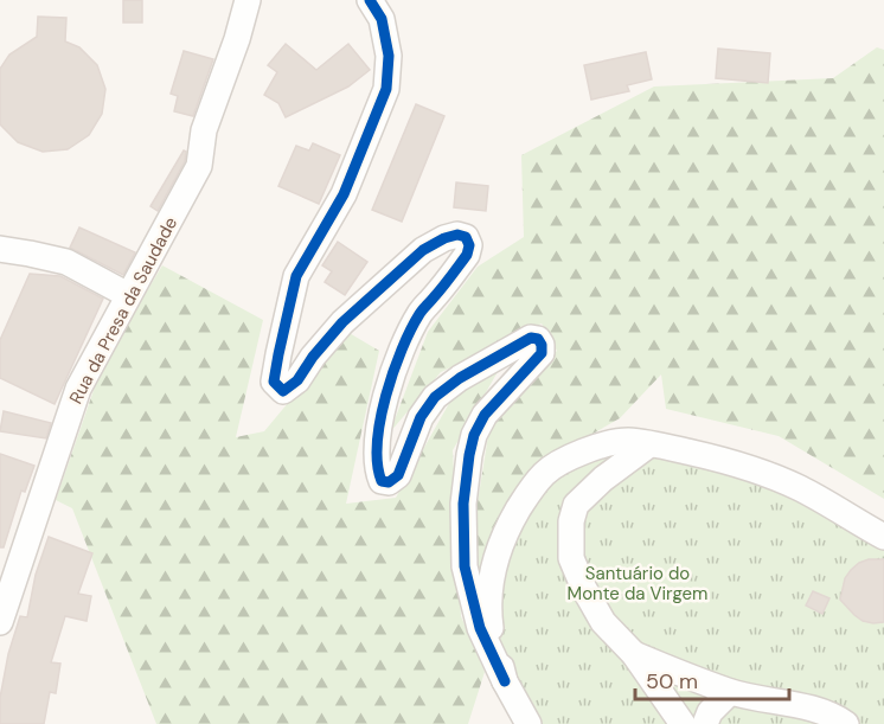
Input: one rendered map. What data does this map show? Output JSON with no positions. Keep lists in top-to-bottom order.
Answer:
{
  "streets": {
    "street": ["Rua da Presa da Saudade"]
  },
  "parks": ["Santuário do Monte da Virgem"],
  "scale_bar": "50 m"
}
